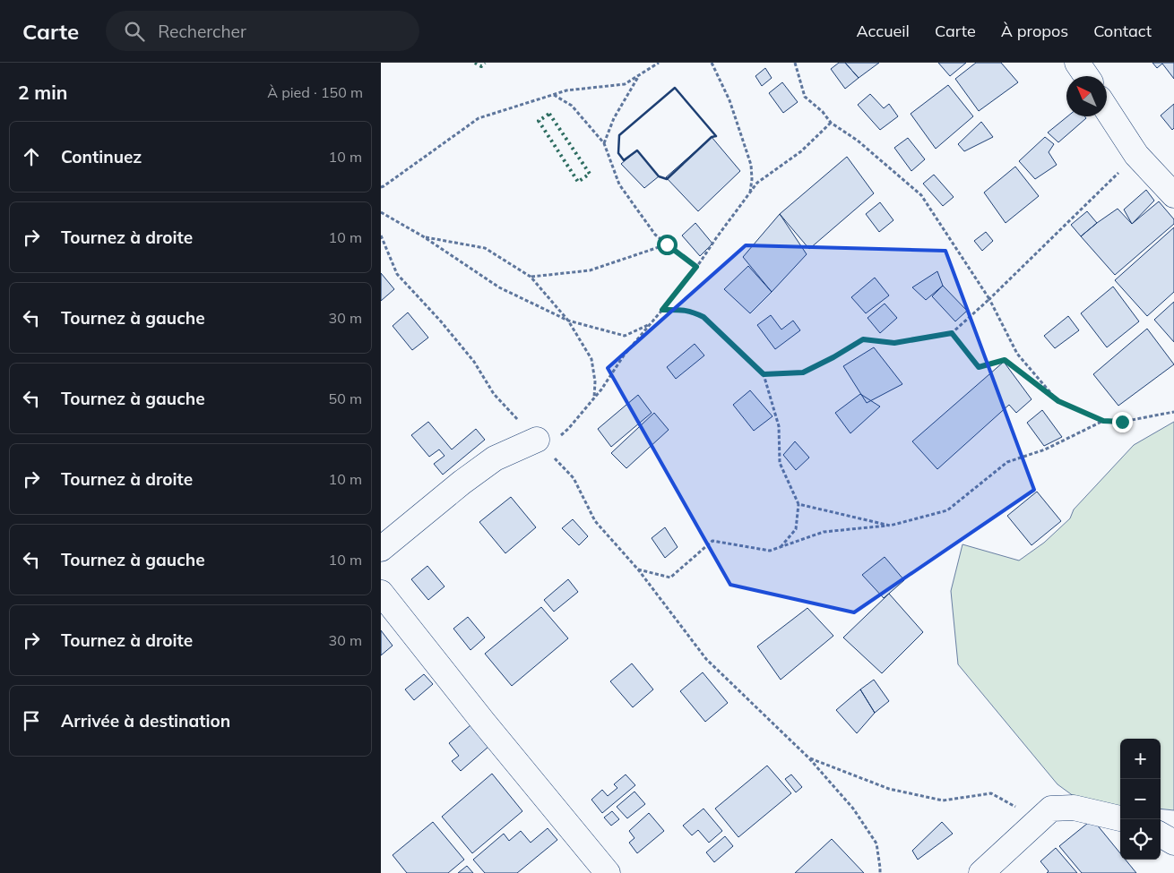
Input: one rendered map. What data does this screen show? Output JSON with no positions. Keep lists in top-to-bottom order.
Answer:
{
  "north": "top left",
  "page": {
    "header": "Carte",
    "search": "Rechercher",
    "nav": [
      "Accueil",
      "Carte",
      "À propos",
      "Contact"
    ],
    "heading": ["2 min", "À pied · 150 m"],
    "list": [
      ["Continuez", "10 m"],
      ["Tournez à droite", "10 m"],
      ["Tournez à gauche", "30 m"],
      ["Tournez à gauche", "50 m"],
      ["Tournez à droite", "10 m"],
      ["Tournez à gauche", "10 m"],
      ["Tournez à droite", "30 m"],
      "Arrivée à destination"
    ],
    "map_buttons": ["+", "−"]
  }
}
